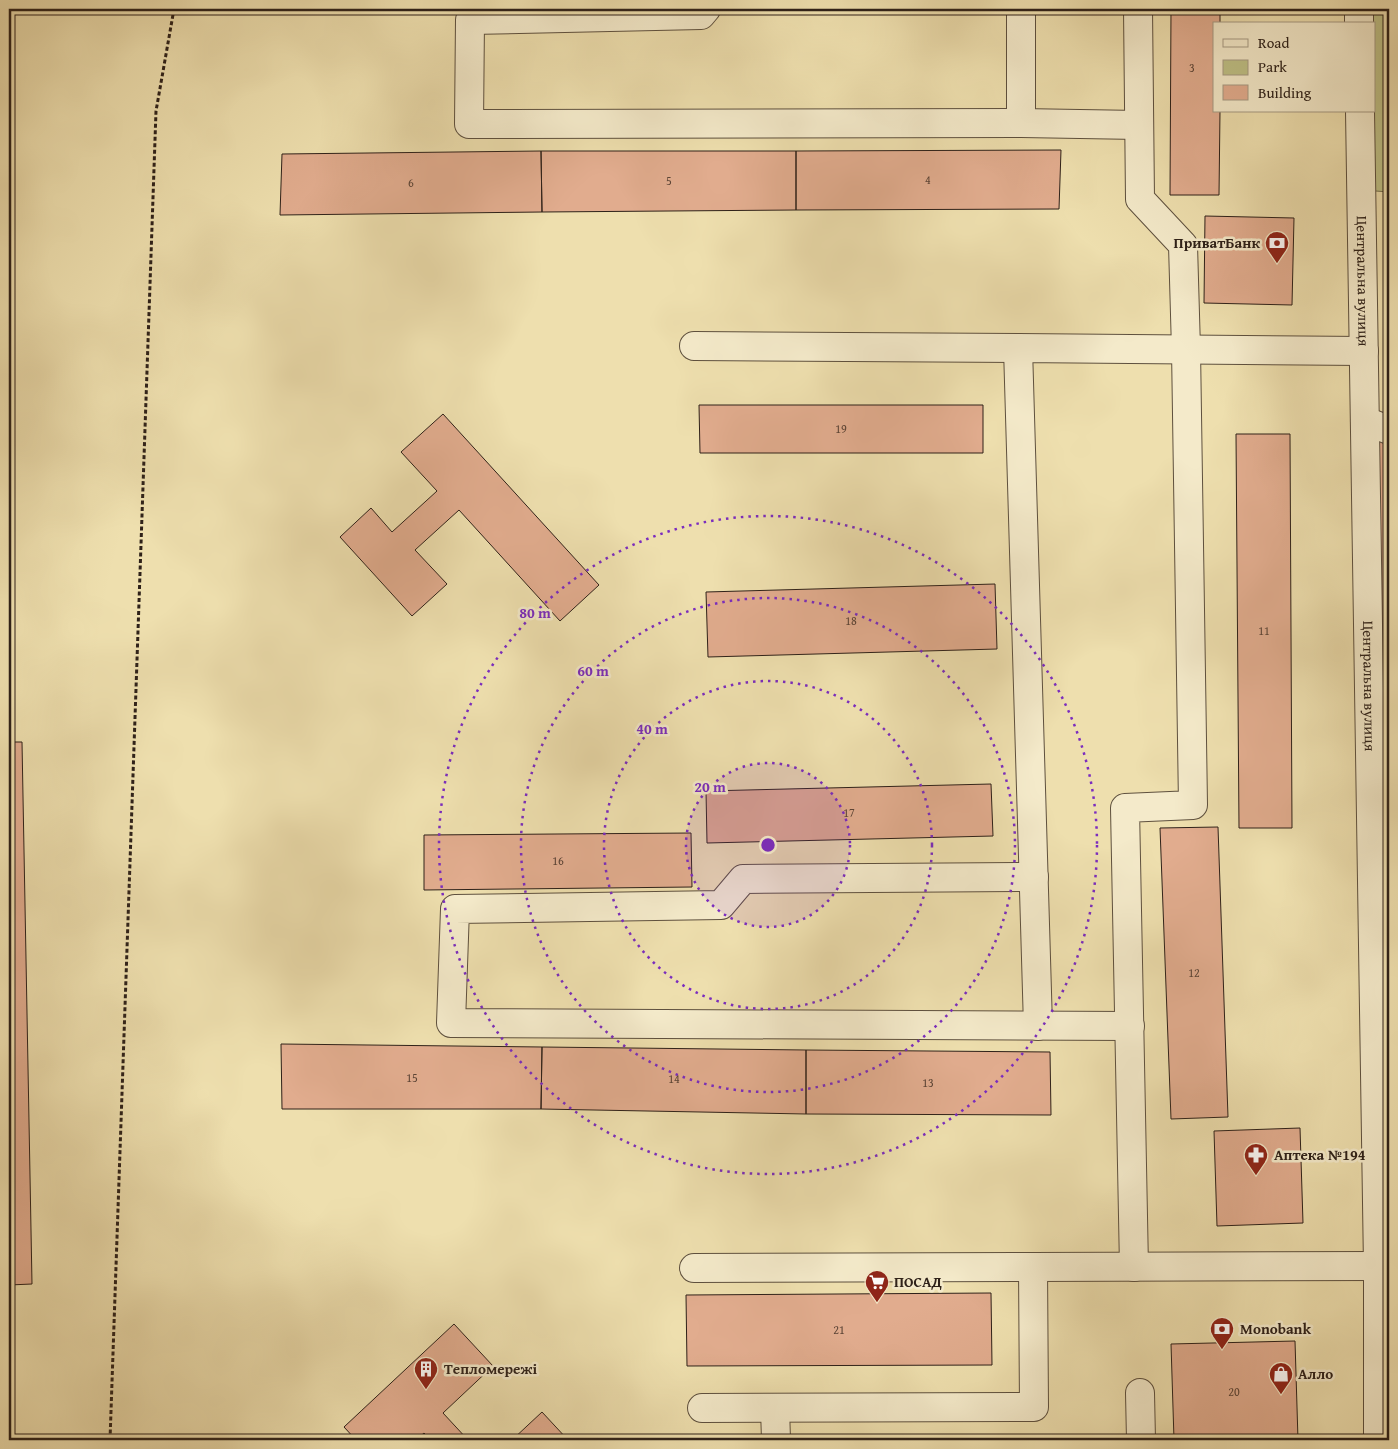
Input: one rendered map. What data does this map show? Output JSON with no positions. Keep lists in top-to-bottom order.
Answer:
{
  "streets": {
    "street": ["Центральна вулиця"]
  },
  "places": {
    "bank": ["ПриватБанк", "Monobank"],
    "pharmacy": ["Аптека №194"],
    "supermarket": ["ПОСАД"],
    "building": ["Тепломережі"],
    "shop": ["Алло"]
  },
  "house_numbers": [
    "3",
    "4",
    "5",
    "6",
    "19",
    "18",
    "11",
    "17",
    "16",
    "12",
    "15",
    "14",
    "13",
    "21",
    "20"
  ],
  "legend": ["Road", "Park", "Building"],
  "rings": [
    "80 m",
    "60 m",
    "40 m",
    "20 m"
  ]
}
